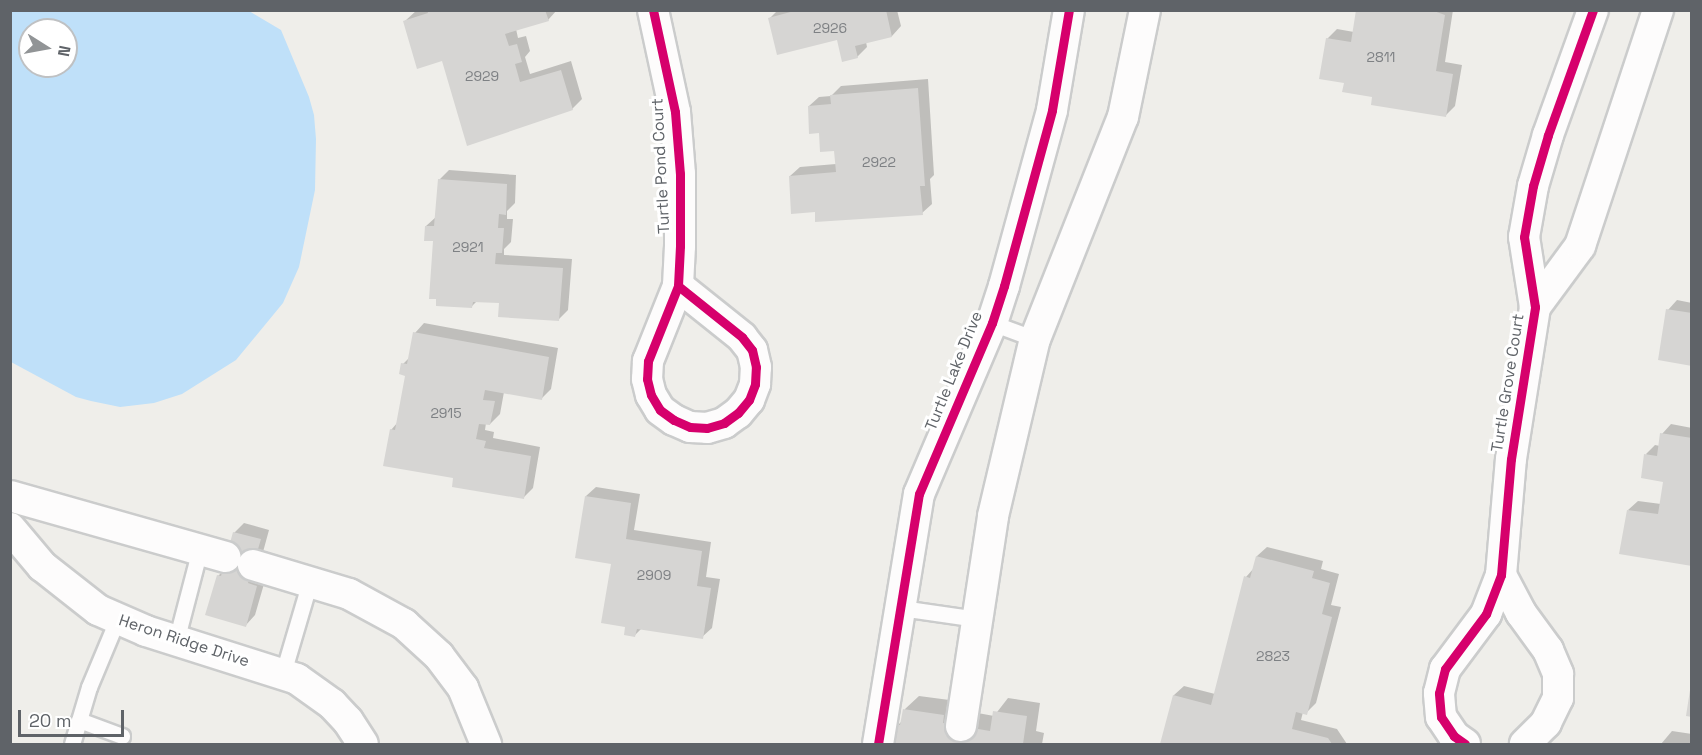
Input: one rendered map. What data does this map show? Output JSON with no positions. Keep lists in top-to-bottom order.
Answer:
{
  "streets": {
    "street": [
      "Turtle Pond Court",
      "Turtle Lake Drive",
      "Turtle Grove Court",
      "Heron Ridge Drive"
    ]
  },
  "house_numbers": [
    "2926",
    "2811",
    "2929",
    "2922",
    "2921",
    "2915",
    "2909",
    "2823"
  ],
  "scale_bar": "20 m",
  "north": "right"
}
